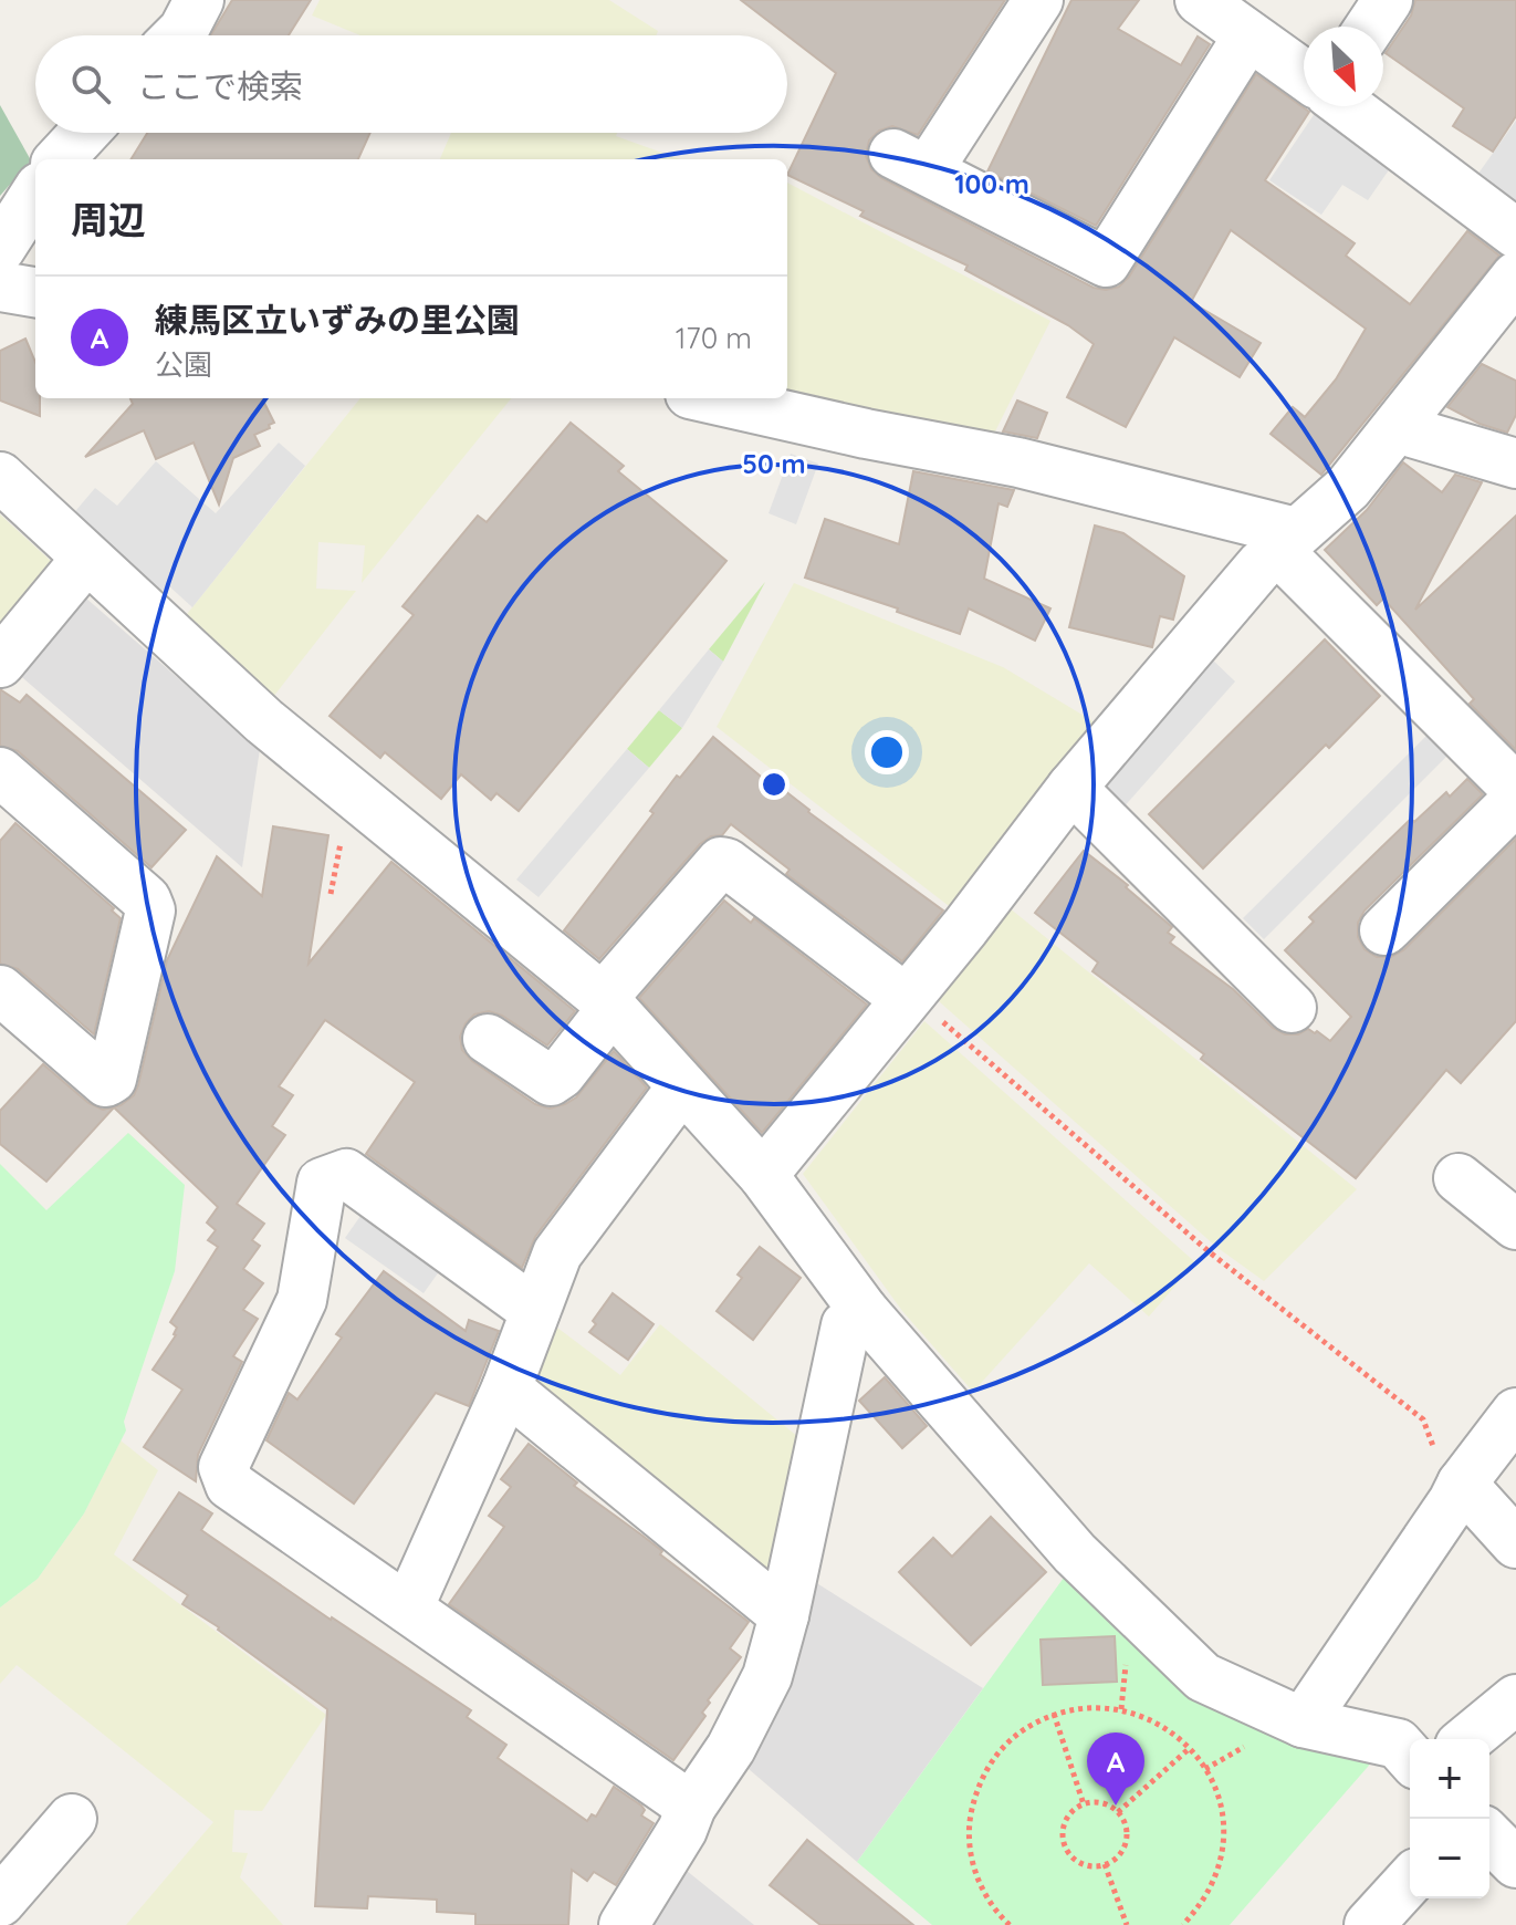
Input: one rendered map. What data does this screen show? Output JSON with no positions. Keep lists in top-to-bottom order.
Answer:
{
  "north": "bottom right",
  "page": {
    "search": "ここで検索",
    "heading": "周辺",
    "list": [
      {
        "mark": "A",
        "name": "練馬区立いずみの里公園",
        "note": "公園",
        "value": "170 m"
      }
    ],
    "pins": "A",
    "map_buttons": ["+", "−"]
  },
  "rings": ["100 m", "50 m"]
}
